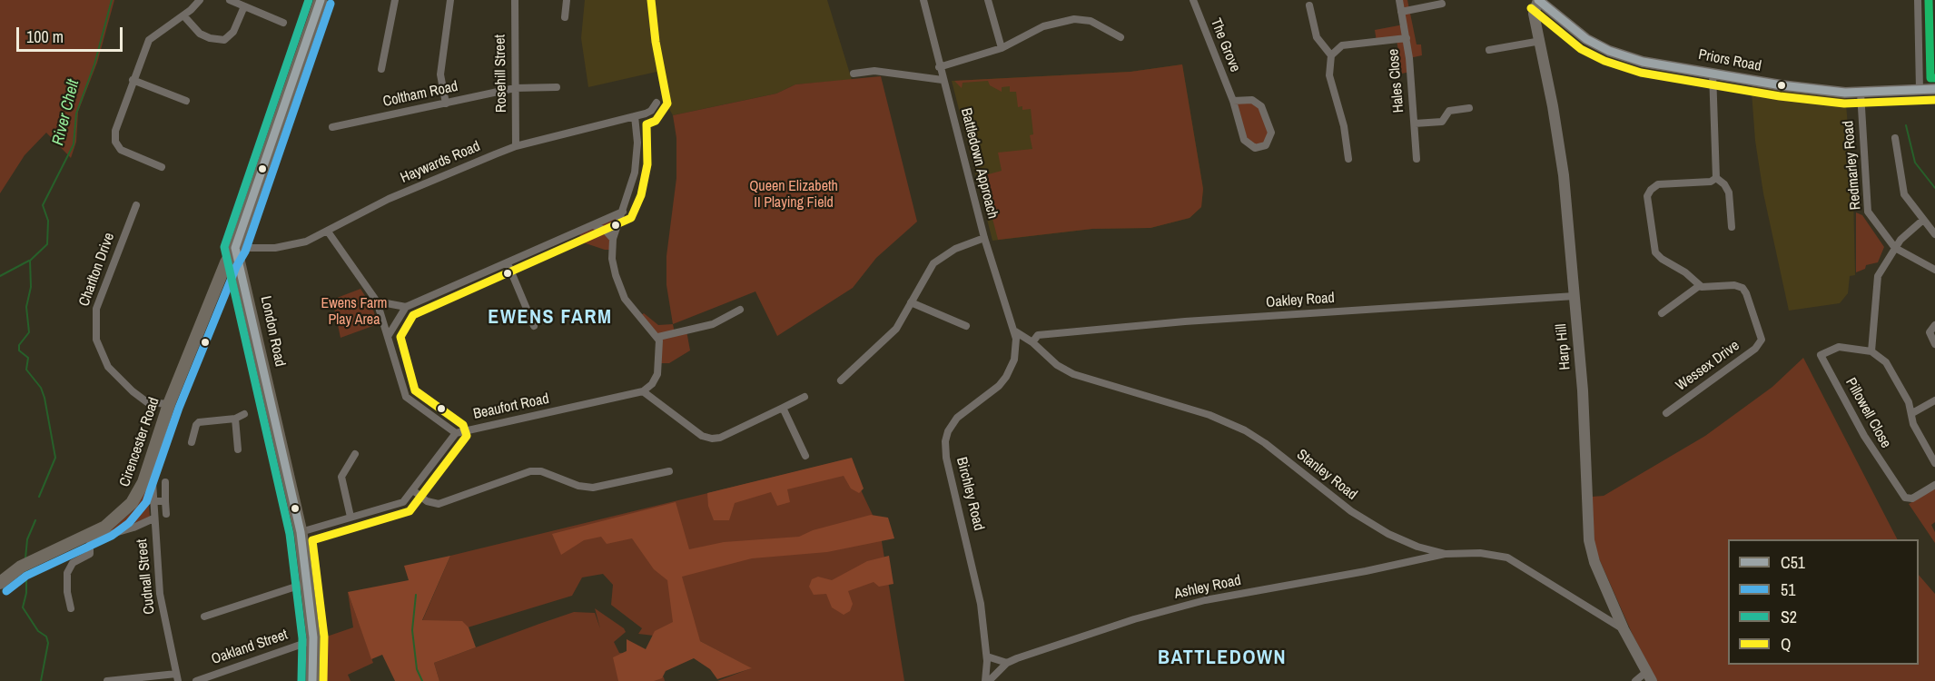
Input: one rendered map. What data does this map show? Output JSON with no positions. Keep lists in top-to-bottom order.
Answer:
{
  "streets": {
    "highway": ["London Road"],
    "main road": ["Cirencester Road"],
    "street": [
      "The Grove",
      "Priors Road",
      "Rosehill Street",
      "Hales Close",
      "Coltham Road",
      "Haywards Road",
      "Battledown Approach",
      "Redmarley Road",
      "Charlton Drive",
      "Oakley Road",
      "Harp Hill",
      "Wessex Drive",
      "Beaufort Road",
      "Pillowell Close",
      "Stanley Road",
      "Birchley Road",
      "Cudnall Street",
      "Ashley Road",
      "Oakland Street"
    ]
  },
  "crossings": [
    ["Priors Road", "Redmarley Road"],
    ["Priors Road", "Harp Hill"],
    ["Rosehill Street", "Coltham Road"],
    ["Rosehill Street", "Haywards Road"],
    ["Haywards Road", "London Road"],
    ["Haywards Road", "Cirencester Road"],
    ["Battledown Approach", "Stanley Road"],
    ["Battledown Approach", "Birchley Road"],
    ["Charlton Drive", "Cirencester Road"],
    ["Oakley Road", "Harp Hill"],
    ["Oakley Road", "Stanley Road"],
    ["London Road", "Beaufort Road"],
    ["London Road", "Cirencester Road"],
    ["London Road", "Oakland Street"],
    ["Harp Hill", "Stanley Road"],
    ["Cirencester Road", "Cudnall Street"],
    ["Stanley Road", "Birchley Road"],
    ["Stanley Road", "Ashley Road"],
    ["Birchley Road", "Ashley Road"]
  ],
  "districts": ["EWENS FARM", "BATTLEDOWN"],
  "water": ["River Chelt"],
  "parks": ["Queen Elizabeth II Playing Field", "Ewens Farm Play Area"],
  "lines": [
    "transit line C51",
    "transit line S2",
    "transit line Q",
    "transit line 51"
  ],
  "legend": [
    "C51",
    "51",
    "S2",
    "Q"
  ],
  "scale_bar": "100 m"
}
